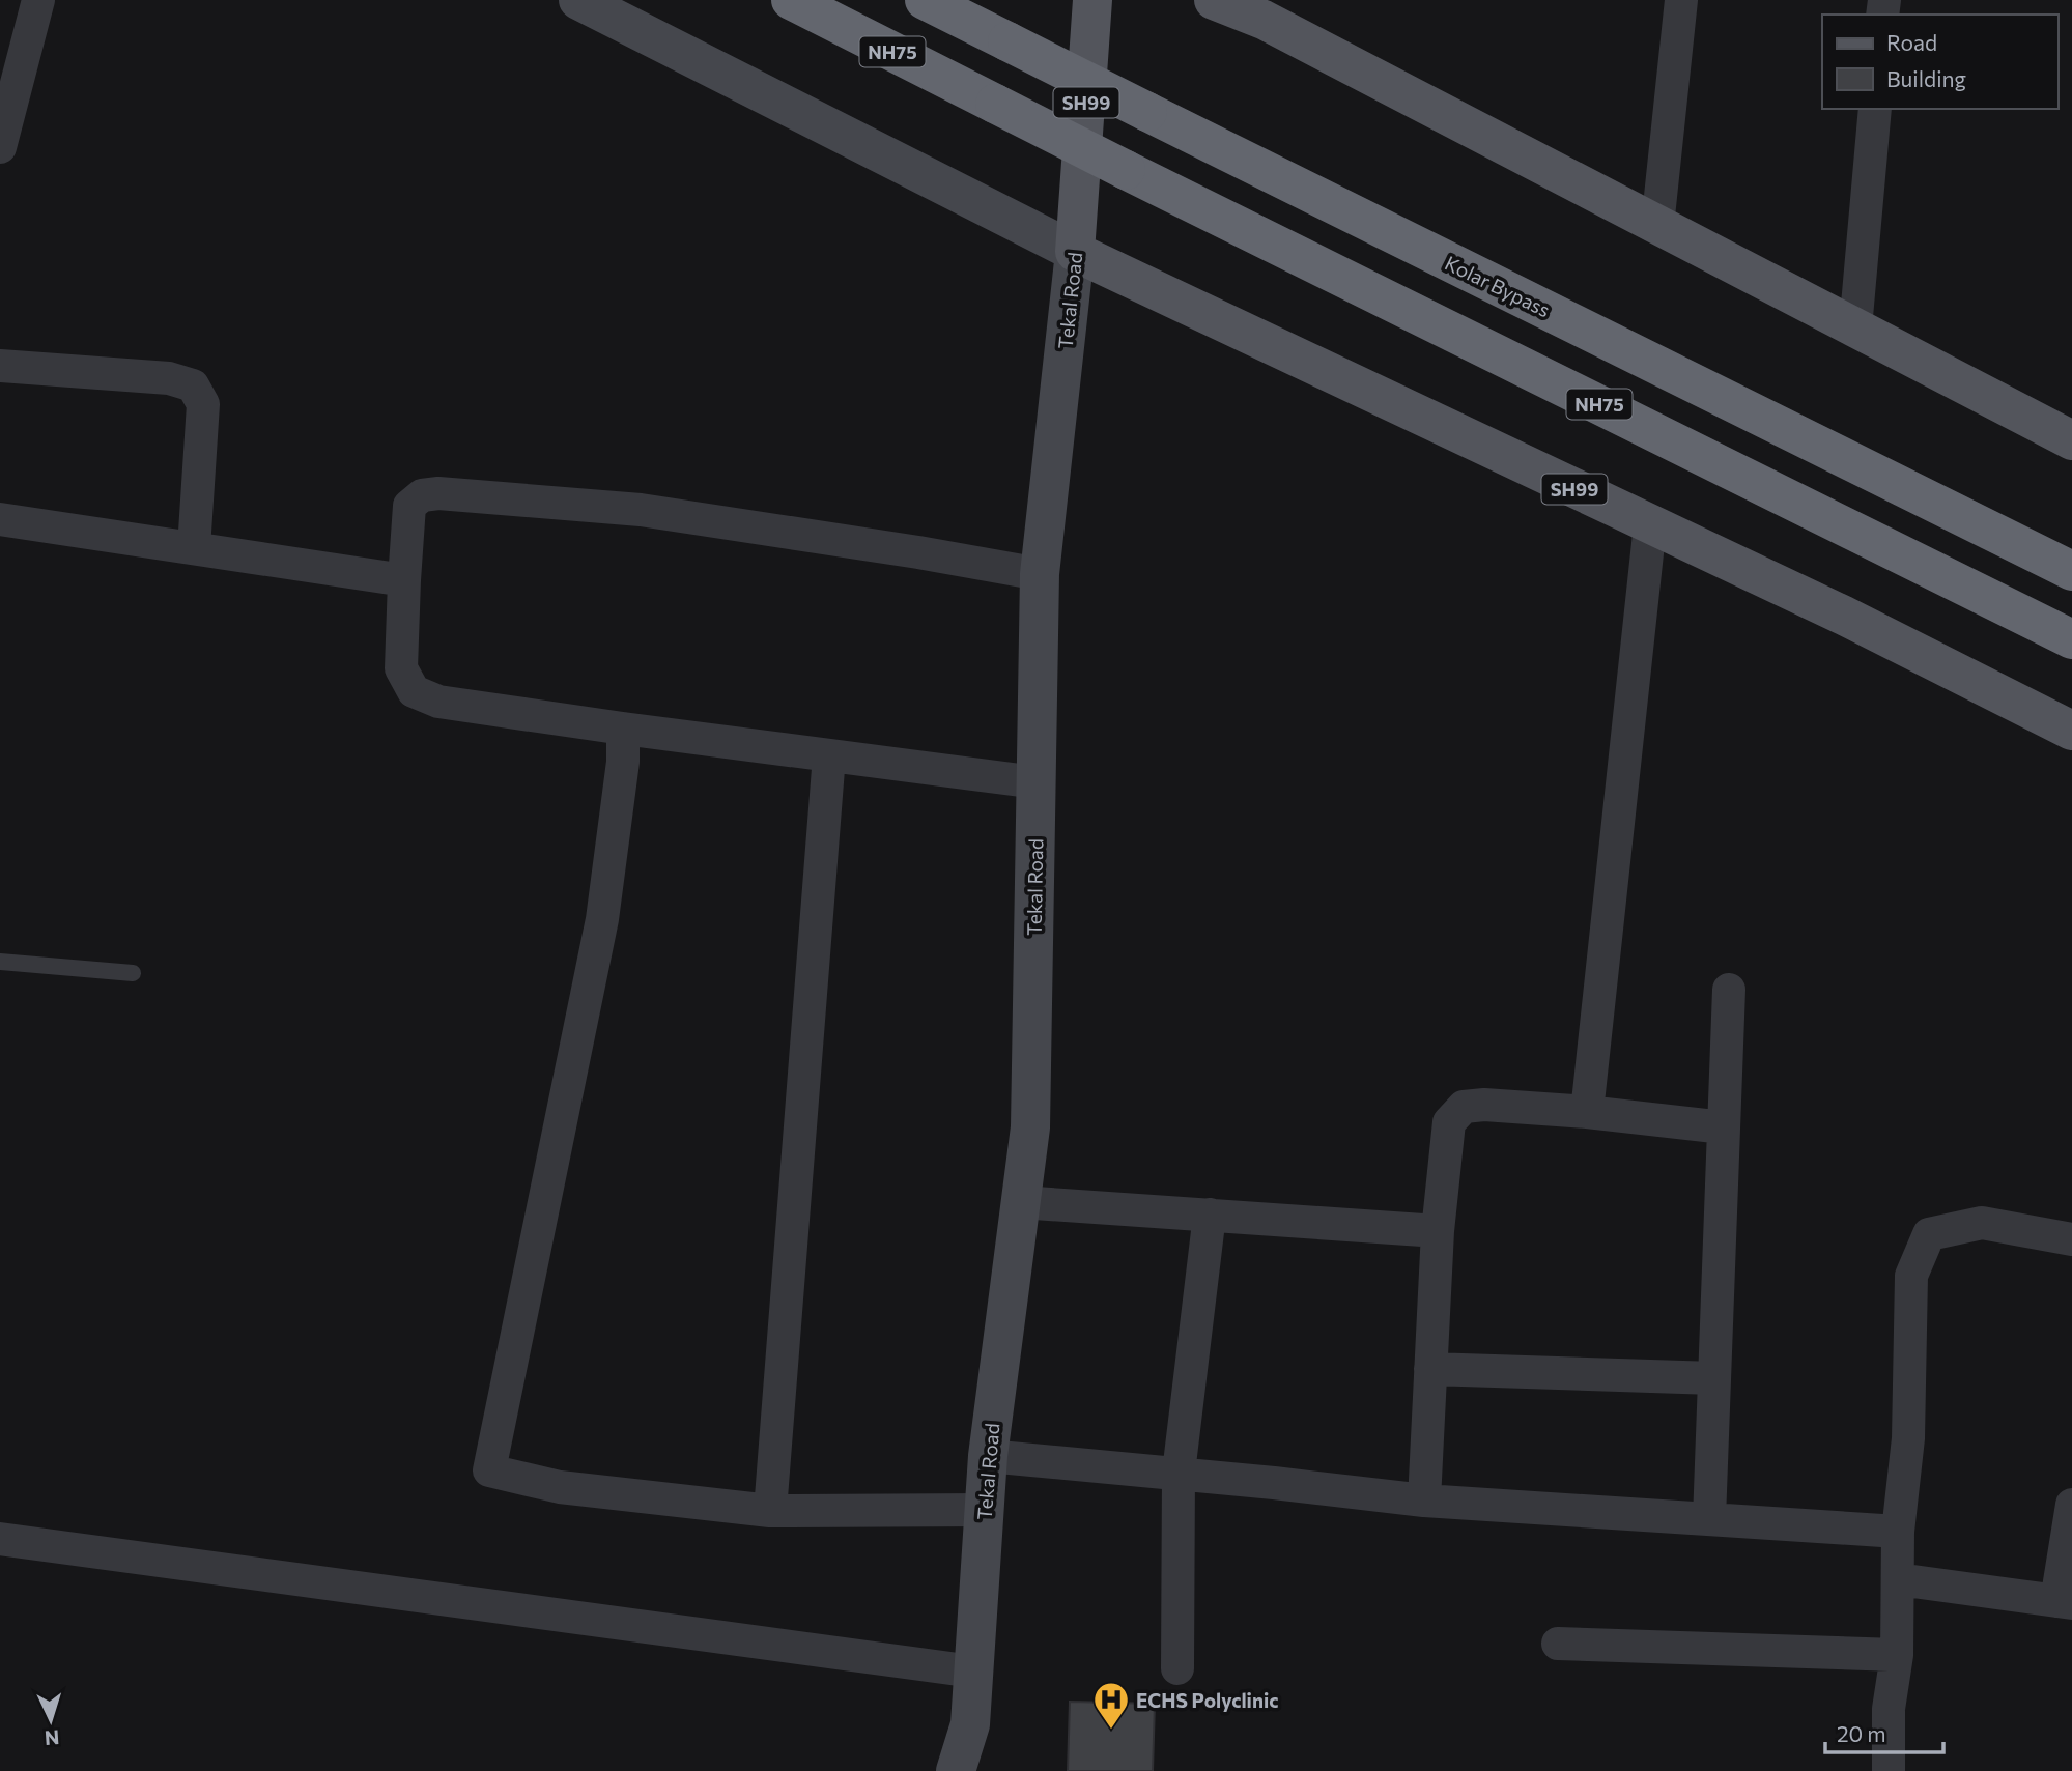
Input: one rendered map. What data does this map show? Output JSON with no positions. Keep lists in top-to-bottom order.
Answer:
{
  "streets": {
    "highway": ["NH75", "Kolar Bypass"],
    "main road": ["SH99", "Tekal Road"]
  },
  "crossings": [
    ["SH99", "Tekal Road"]
  ],
  "places": {
    "hospital": ["ECHS Polyclinic"]
  },
  "legend": ["Road", "Building"],
  "scale_bar": "20 m",
  "north": "bottom"
}
